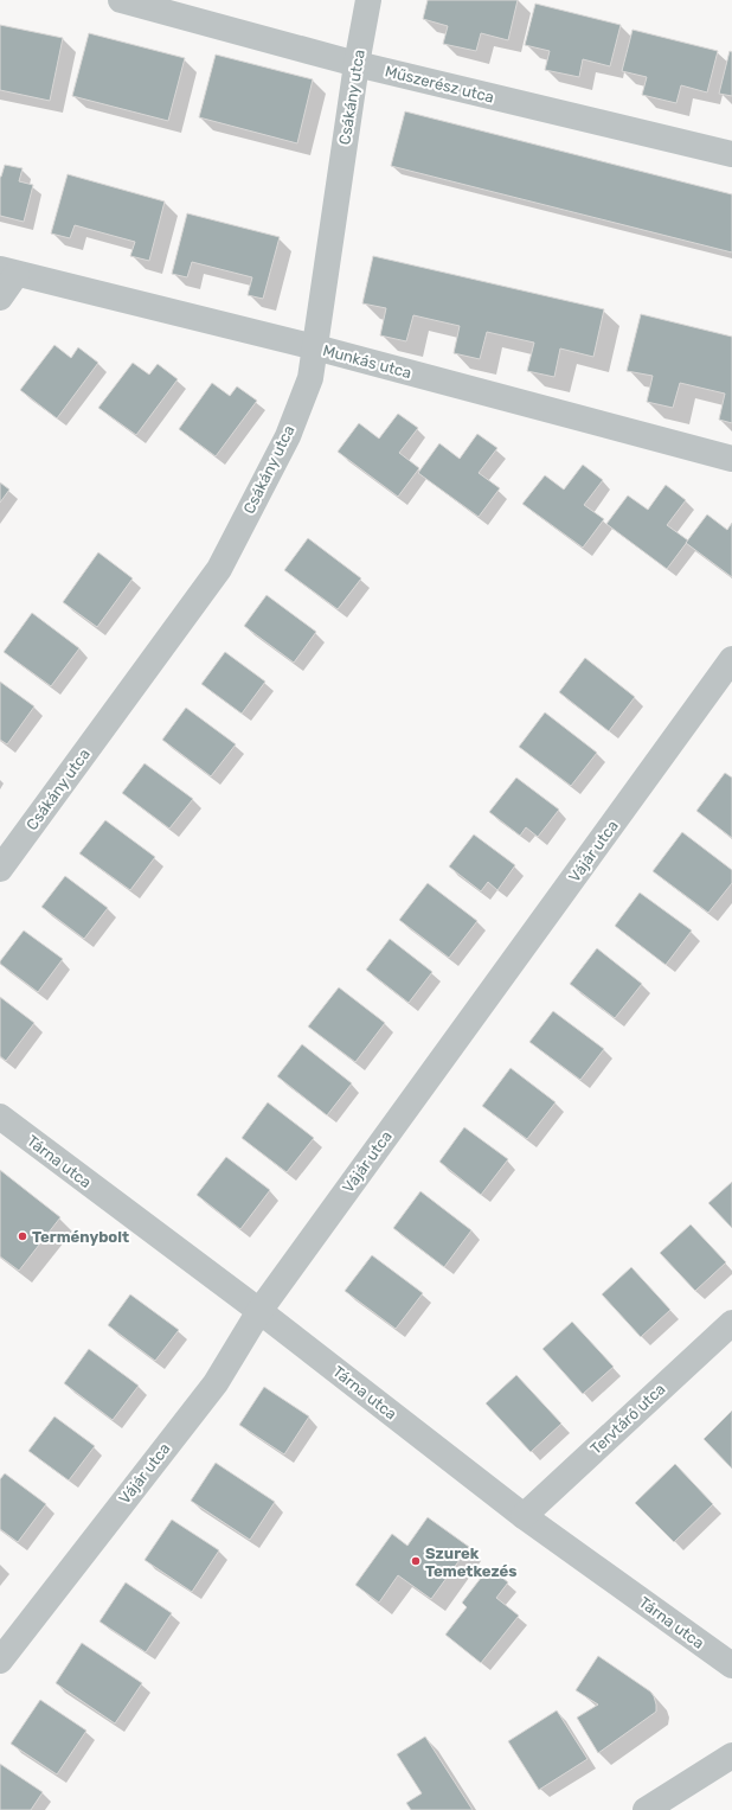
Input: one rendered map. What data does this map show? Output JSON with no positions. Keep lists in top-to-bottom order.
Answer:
{
  "streets": {
    "street": [
      "Műszerész utca",
      "Csákány utca",
      "Munkás utca",
      "Vájár utca",
      "Tárna utca",
      "Tervtáró utca"
    ]
  },
  "crossings": [
    ["Műszerész utca", "Csákány utca"],
    ["Csákány utca", "Munkás utca"],
    ["Vájár utca", "Tárna utca"],
    ["Tárna utca", "Tervtáró utca"]
  ],
  "places": ["Terménybolt", "Szurek Temetkezés"]
}
